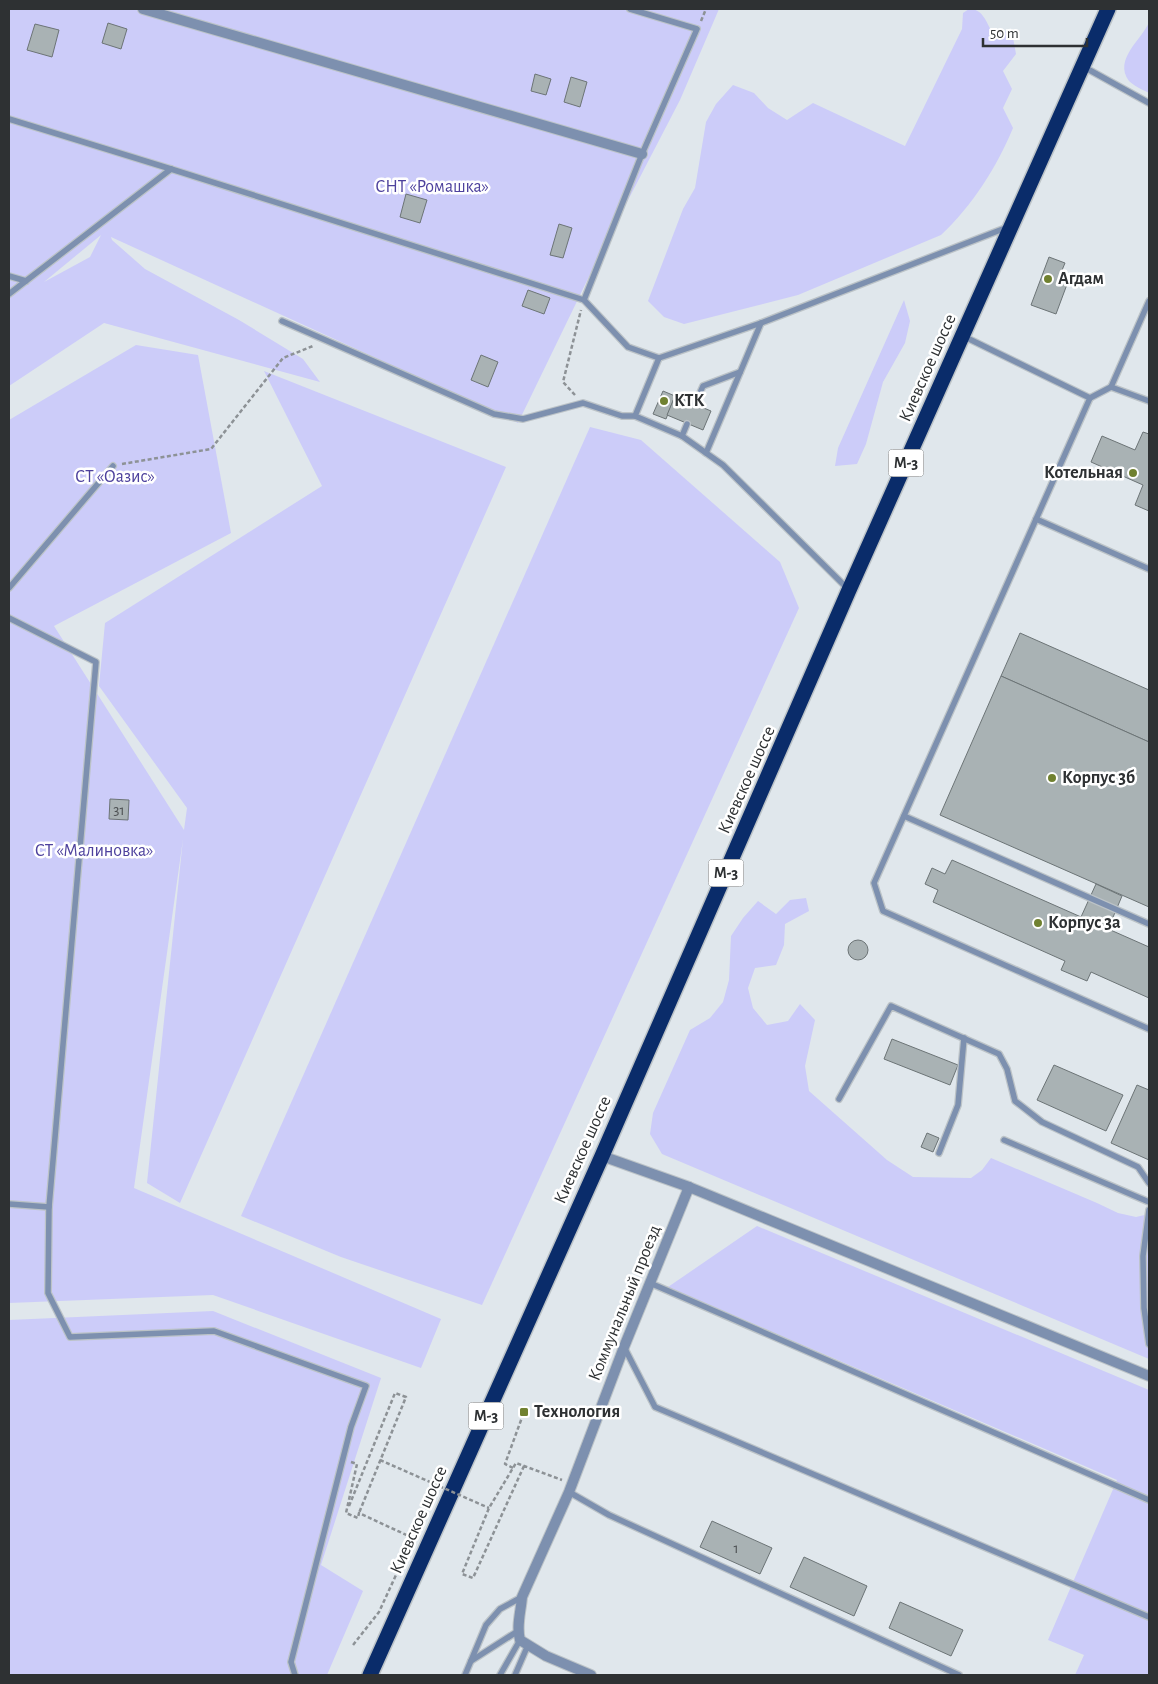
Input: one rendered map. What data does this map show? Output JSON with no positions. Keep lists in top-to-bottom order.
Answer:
{
  "streets": {
    "highway": ["Киевское шоссе", "М-3"],
    "street": ["Коммунальный проезд"]
  },
  "parks": ["СНТ «Ромашка»", "СТ «Оазис»", "СТ «Малиновка»"],
  "places": {
    "other": [
      "Агдам",
      "КТК",
      "Котельная",
      "Корпус 3б",
      "Корпус 3a"
    ],
    "transit": ["Технология"]
  },
  "house_numbers": ["31", "1"],
  "scale_bar": "50 m"
}
